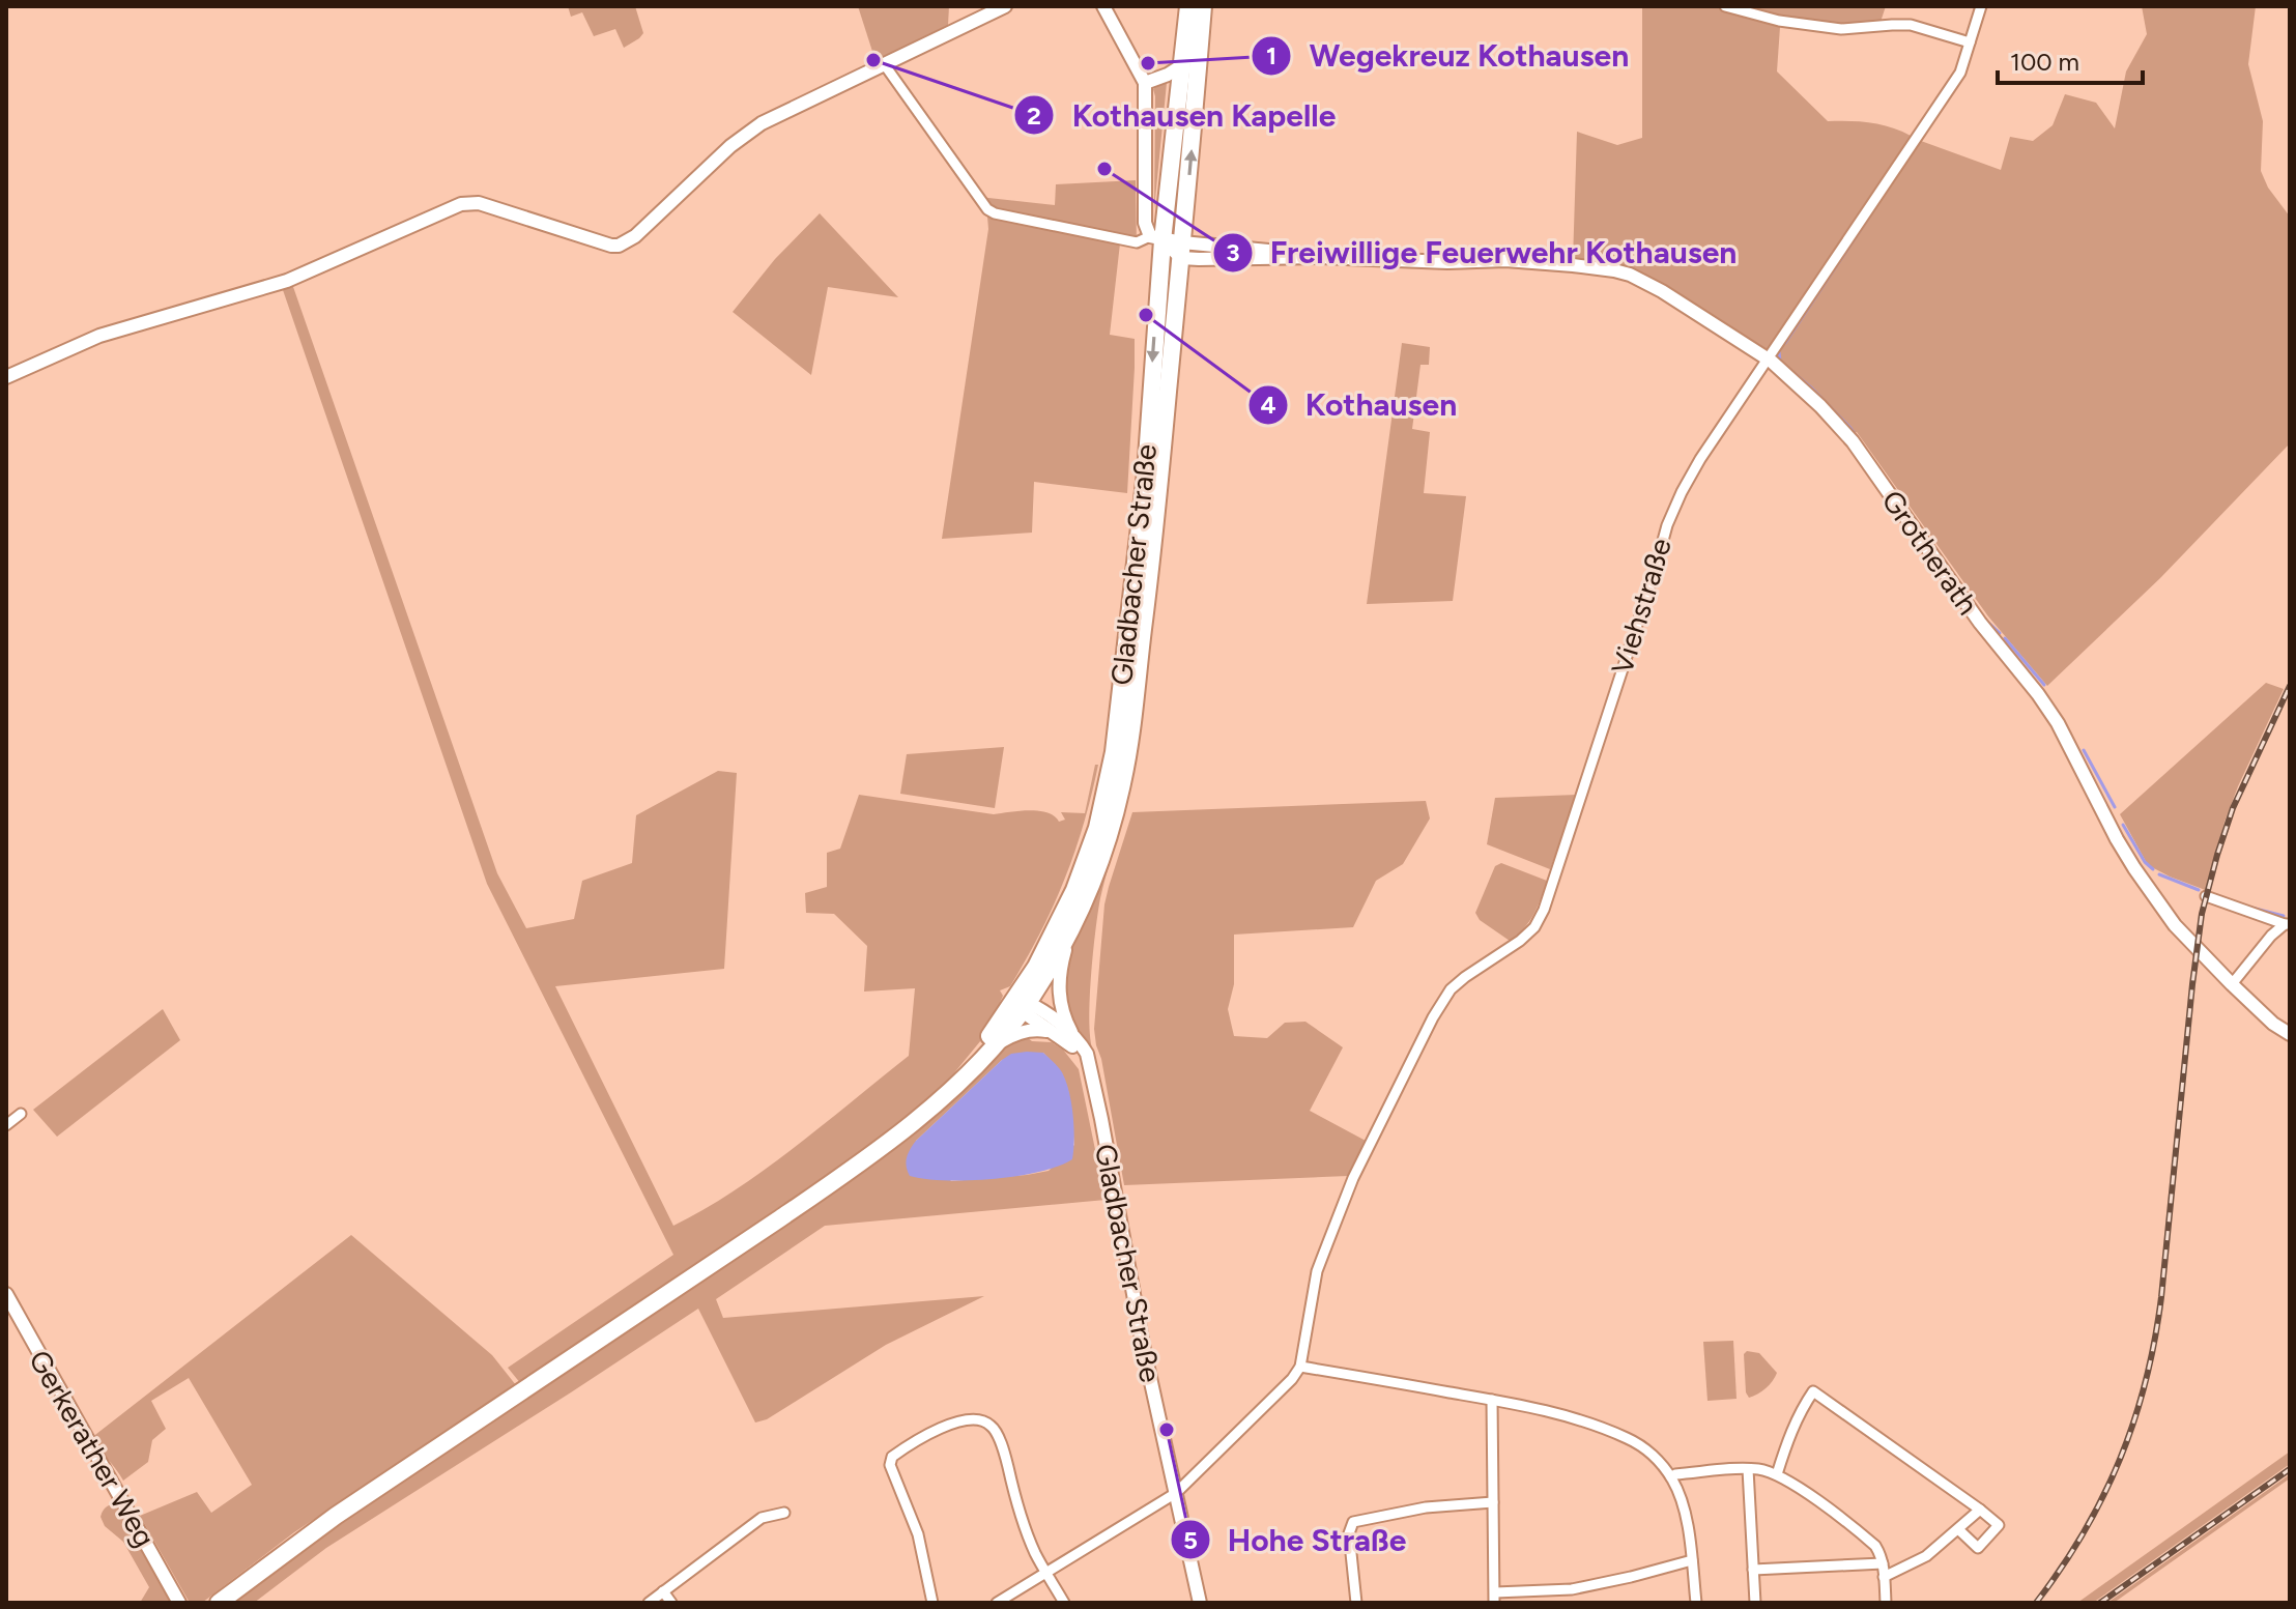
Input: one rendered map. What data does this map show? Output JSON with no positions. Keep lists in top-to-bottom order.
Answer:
{
  "streets": {
    "main road": ["Gladbacher Straße"],
    "street": ["Grotherath", "Viehstraße", "Gerkerather Weg"]
  },
  "crossings": [
    ["Grotherath", "Gladbacher Straße"],
    ["Grotherath", "Viehstraße"]
  ],
  "places": [
    "Kothausen Kapelle",
    "Wegekreuz Kothausen",
    "Freiwillige Feuerwehr Kothausen",
    "Kothausen",
    "Hohe Straße"
  ],
  "scale_bar": "100 m"
}
